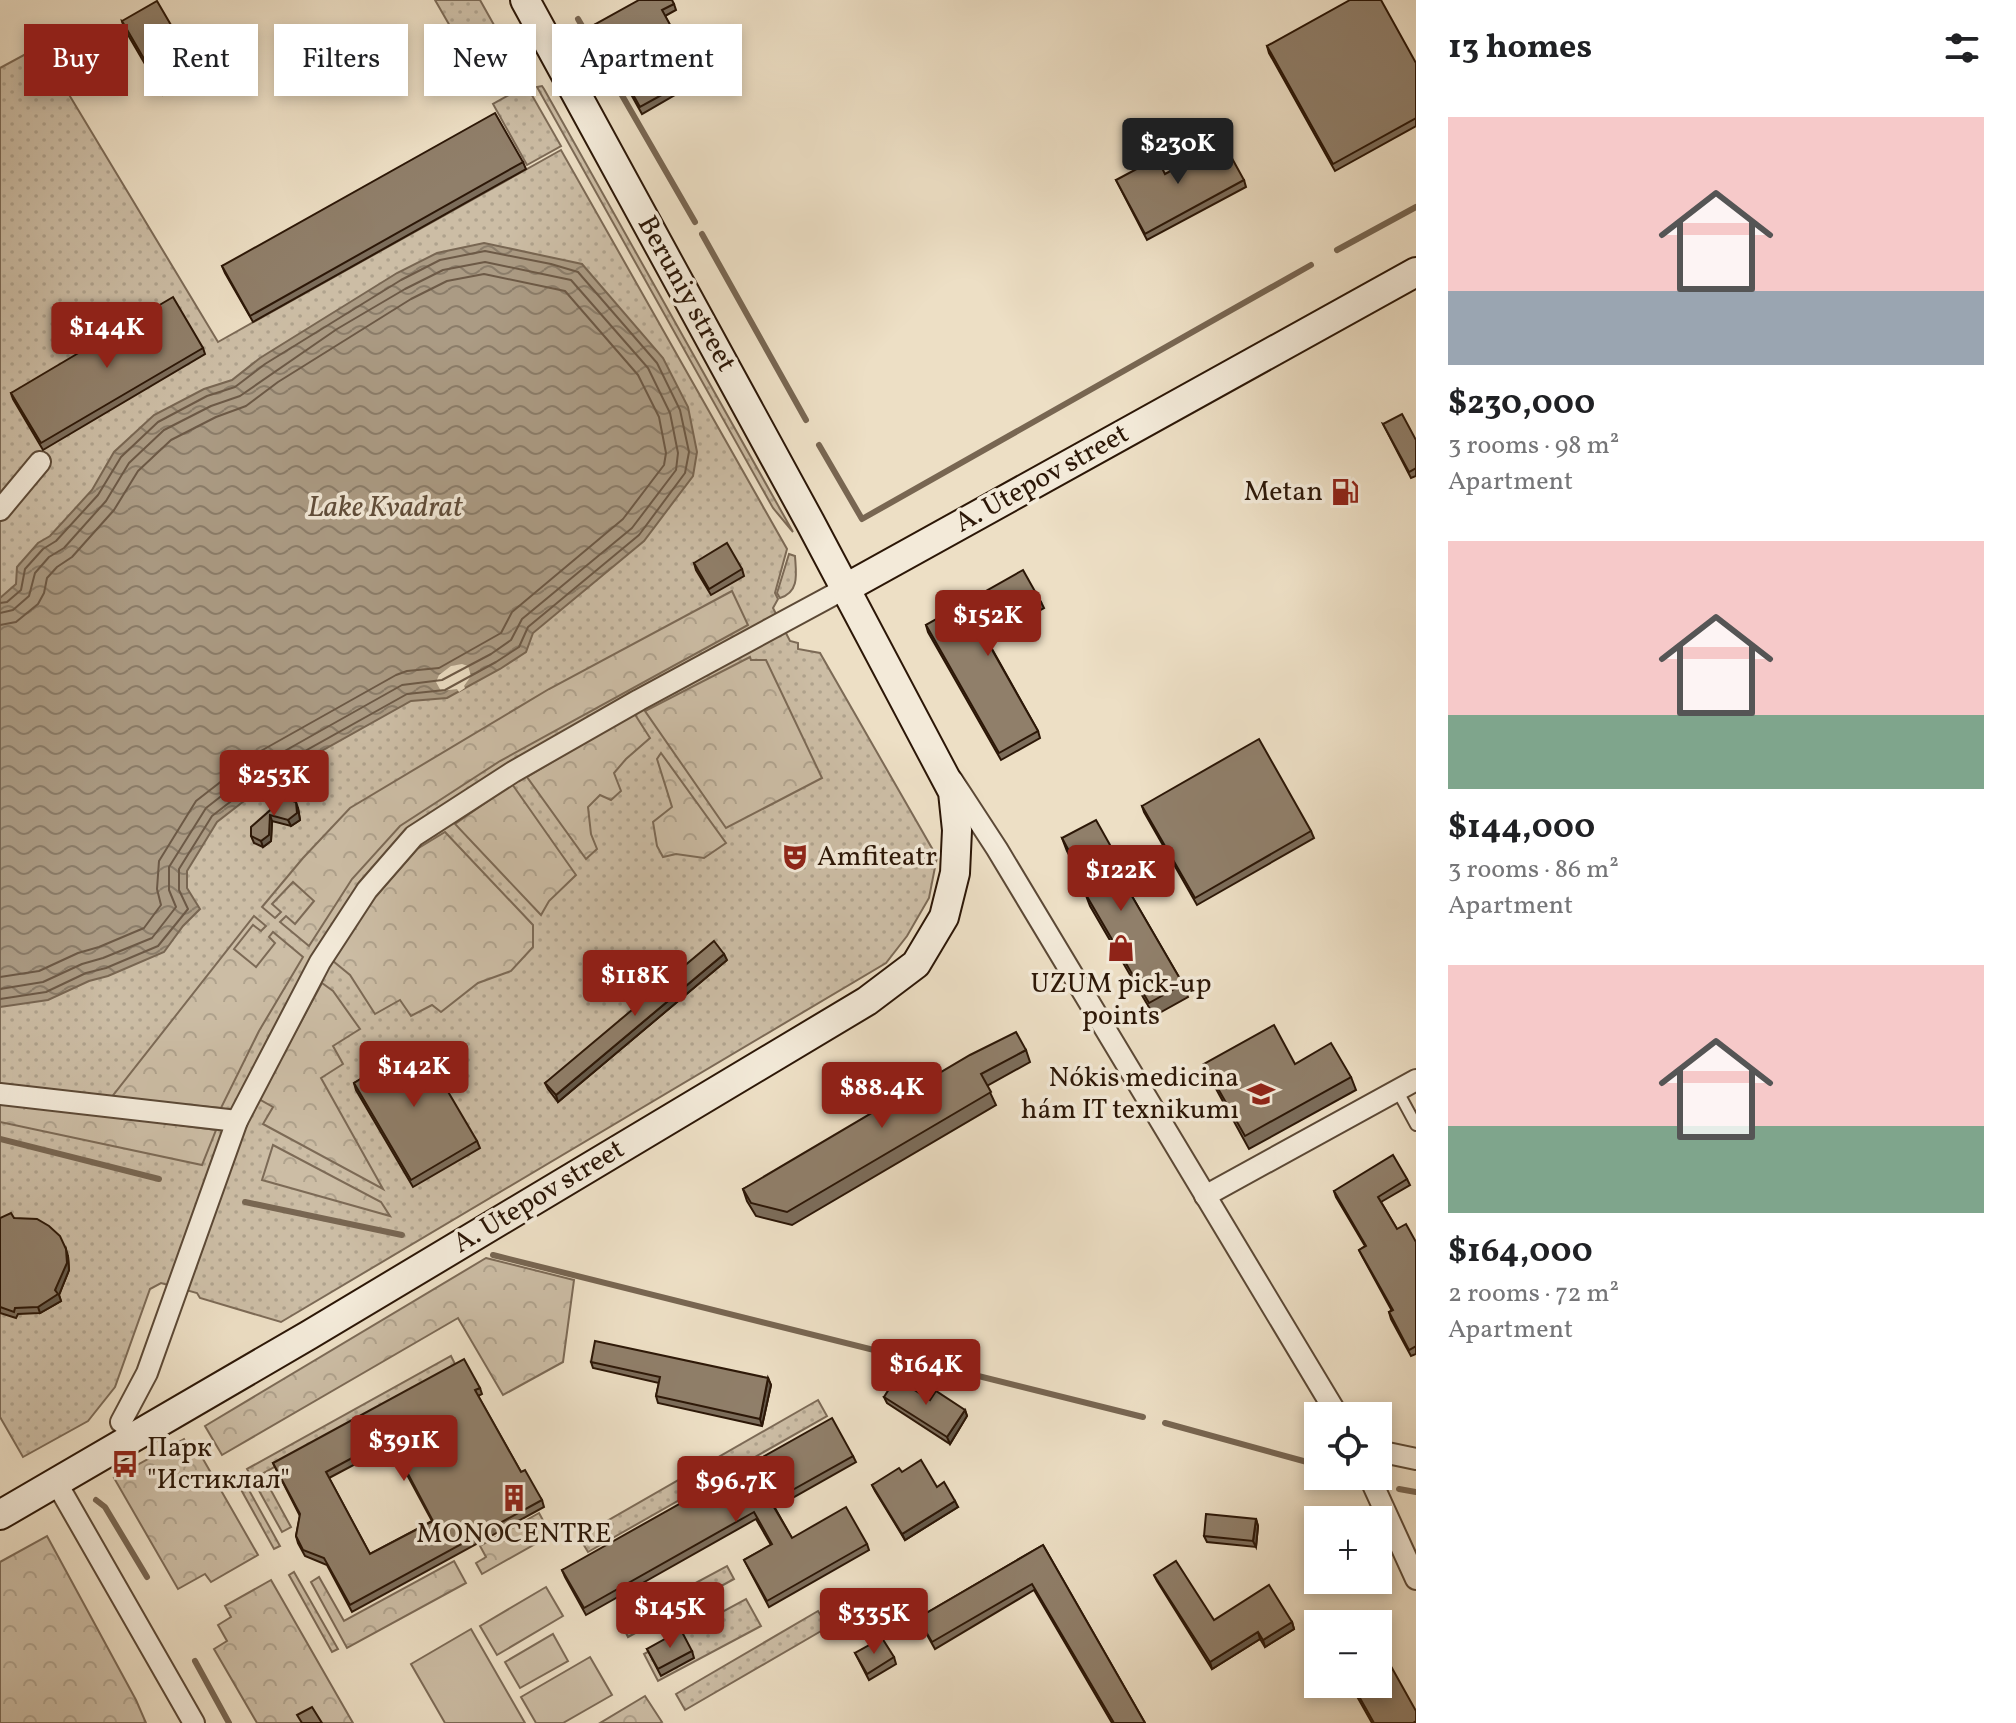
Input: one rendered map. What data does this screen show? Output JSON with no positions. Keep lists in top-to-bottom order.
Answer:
{
  "streets": {
    "main road": ["Beruniy street", "A. Utepov street"]
  },
  "crossings": [
    ["Beruniy street", "A. Utepov street"]
  ],
  "water": ["Lake Kvadrat"],
  "places": {
    "fuel station": ["Metan"],
    "theatre": ["Amfiteatr"],
    "shop": ["UZUM pick-up points"],
    "school or university": ["Nókis medicina hám IT texnikumı"],
    "bus stop": ["Парк \"Истиклал\""],
    "building": ["MONOCENTRE"]
  },
  "page": {
    "heading": "13 homes",
    "chip": [
      "Buy",
      "Rent",
      "Filters",
      "New",
      "Apartment"
    ],
    "list": [
      {
        "name": "$230,000",
        "note": "3 rooms · 98 m² · Apartment"
      },
      {
        "name": "$144,000",
        "note": "3 rooms · 86 m² · Apartment"
      },
      {
        "name": "$164,000",
        "note": "2 rooms · 72 m² · Apartment"
      }
    ],
    "price": [
      "$230K",
      "$144K",
      "$152K",
      "$253K",
      "$122K",
      "$118K",
      "$142K",
      "$88.4K",
      "$164K",
      "$391K",
      "$96.7K",
      "$145K",
      "$335K"
    ],
    "map_buttons": ["+", "−"]
  }
}
